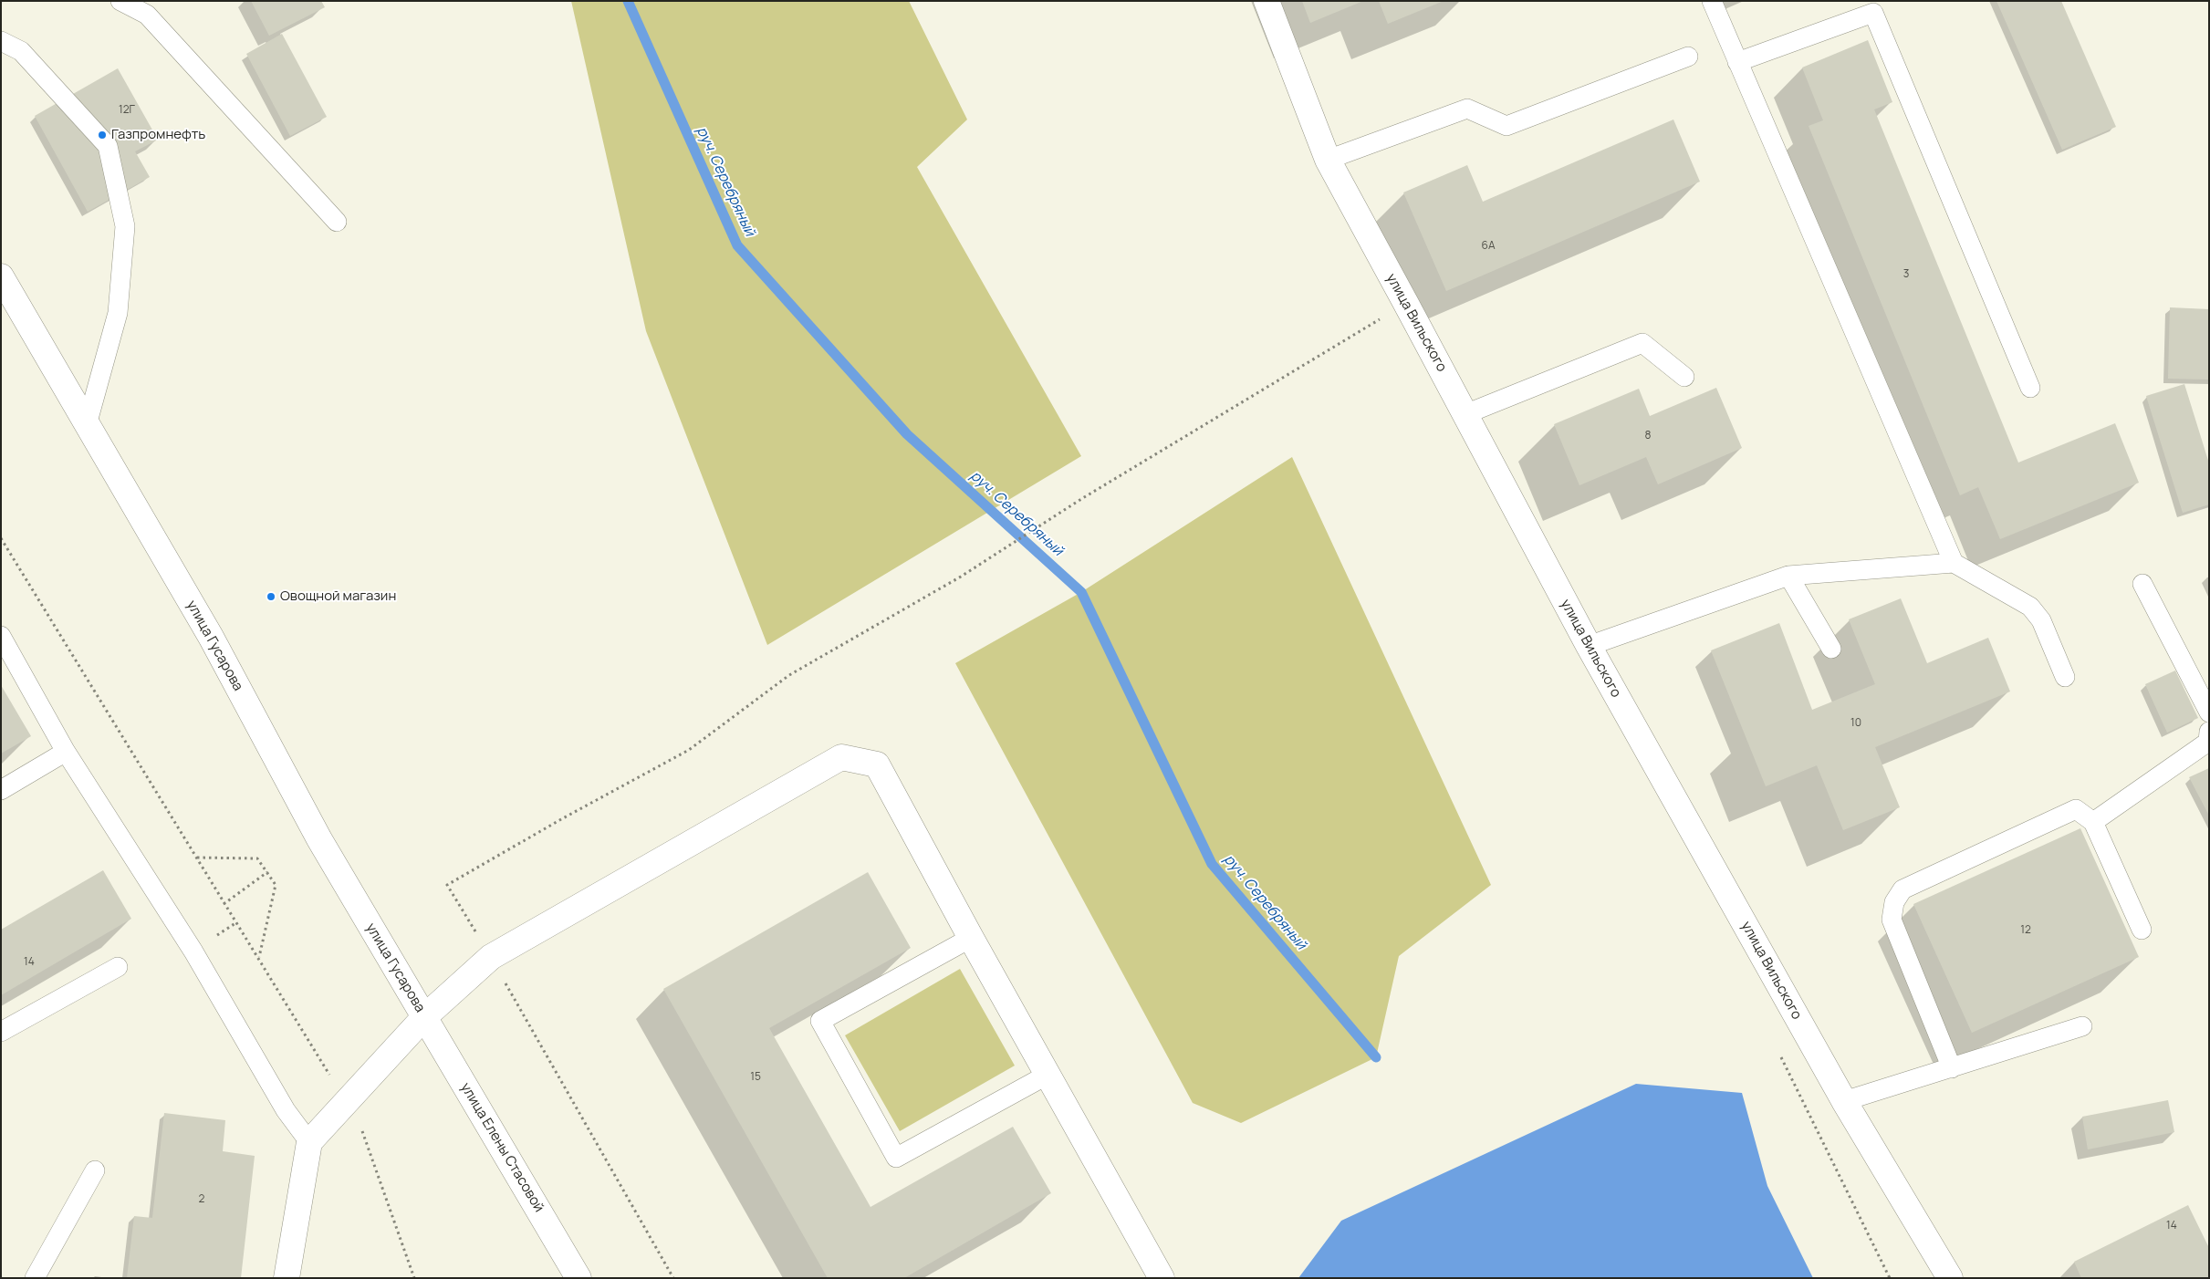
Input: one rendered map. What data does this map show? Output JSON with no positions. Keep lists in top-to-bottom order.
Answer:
{
  "streets": {
    "street": ["улица Вильского", "улица Гусарова", "улица Елены Стасовой"]
  },
  "crossings": [
    ["улица Гусарова", "улица Елены Стасовой"]
  ],
  "water": ["руч. Серебряный"],
  "places": ["Газпромнефть", "Овощной магазин"],
  "house_numbers": [
    "12Г",
    "6А",
    "3",
    "8",
    "10",
    "12",
    "14",
    "15",
    "2",
    "14"
  ]
}
